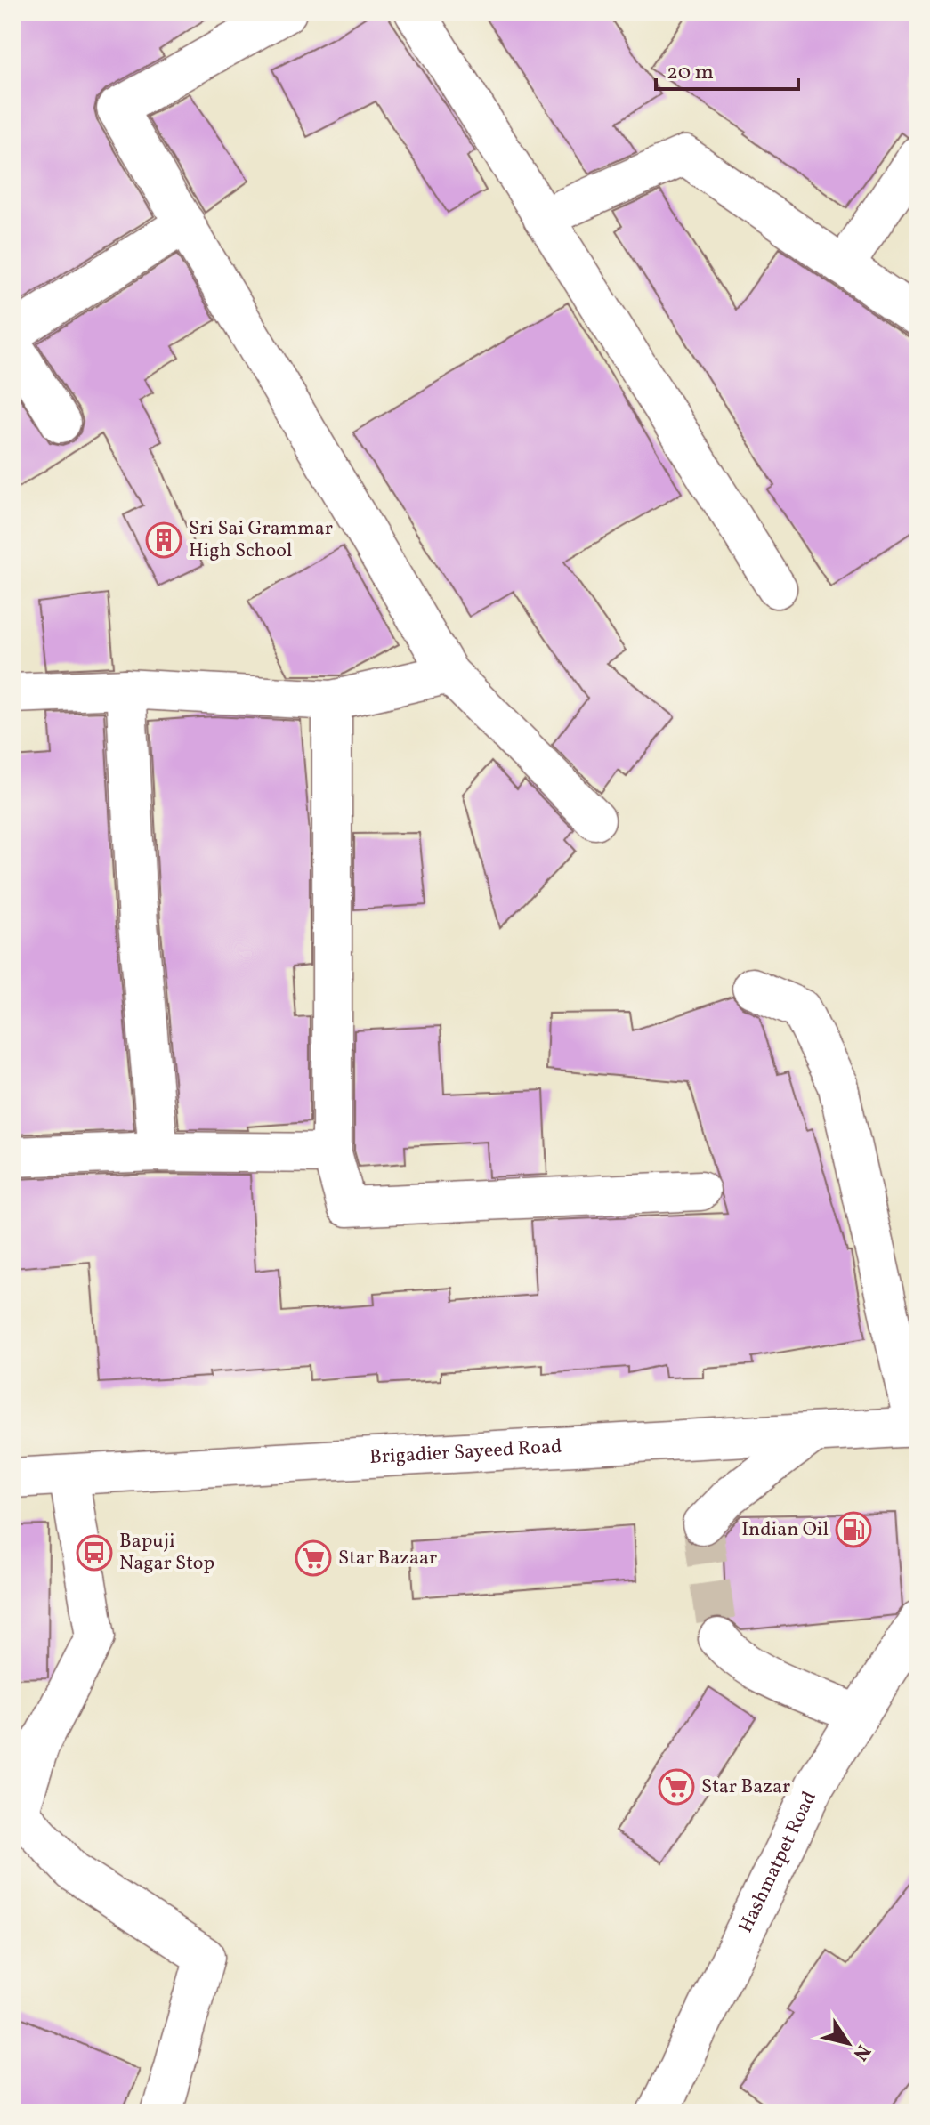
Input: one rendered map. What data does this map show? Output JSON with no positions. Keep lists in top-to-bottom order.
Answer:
{
  "streets": {
    "street": ["Brigadier Sayeed Road", "Hashmatpet Road"]
  },
  "places": {
    "building": ["Sri Sai Grammar High School"],
    "fuel station": ["Indian Oil"],
    "bus stop": ["Bapuji Nagar Stop"],
    "supermarket": ["Star Bazaar", "Star Bazar"]
  },
  "scale_bar": "20 m",
  "north": "bottom right"
}
